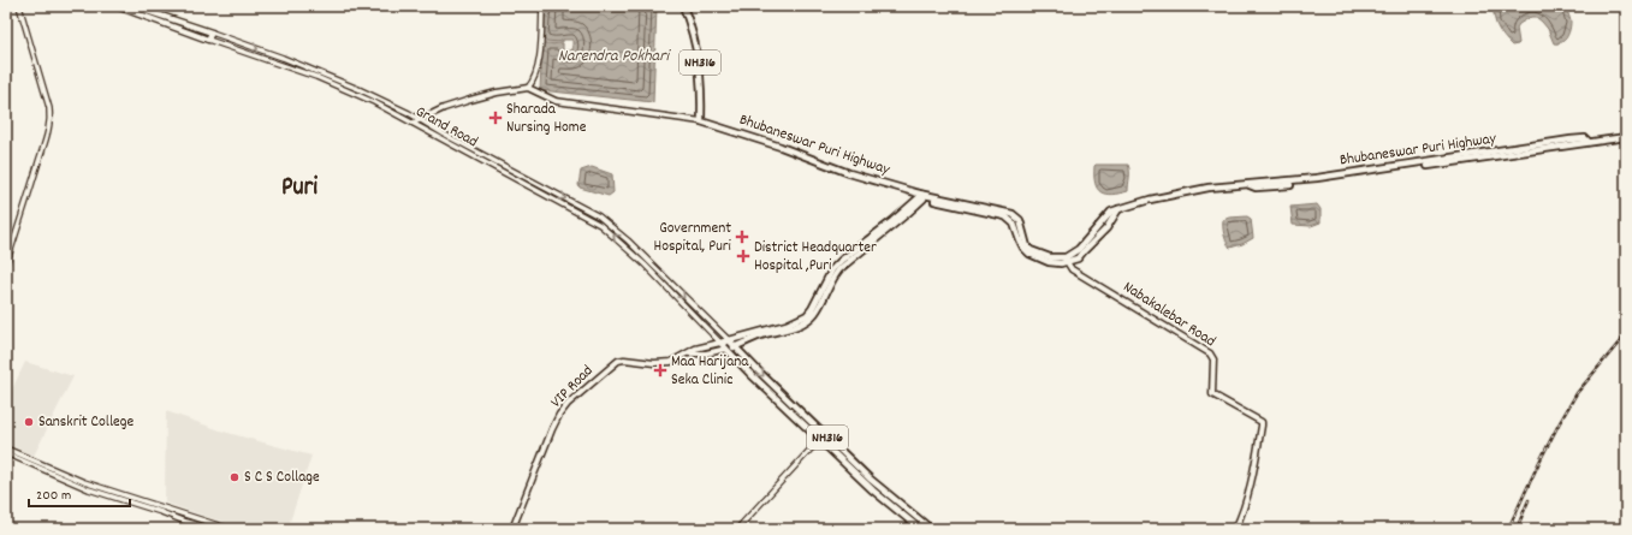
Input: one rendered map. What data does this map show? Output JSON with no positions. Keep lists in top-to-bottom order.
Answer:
{
  "streets": {
    "highway": ["NH316", "Bhubaneswar Puri Highway"],
    "main road": ["Grand Road", "Nabakalebar Road", "VIP Road"]
  },
  "crossings": [
    ["NH316", "Grand Road"],
    ["NH316", "Bhubaneswar Puri Highway"],
    ["NH316", "VIP Road"],
    ["Grand Road", "VIP Road"],
    ["Bhubaneswar Puri Highway", "Nabakalebar Road"]
  ],
  "districts": ["Puri"],
  "water": ["Narendra Pokhari"],
  "places": {
    "health": [
      "Sharada Nursing Home",
      "Government Hospital, Puri",
      "District Headquarter Hospital ,Puri",
      "Maa Harijana Seka Clinic"
    ],
    "other": ["Sanskrit College", "S C S Collage"]
  },
  "scale_bar": "200 m"
}
